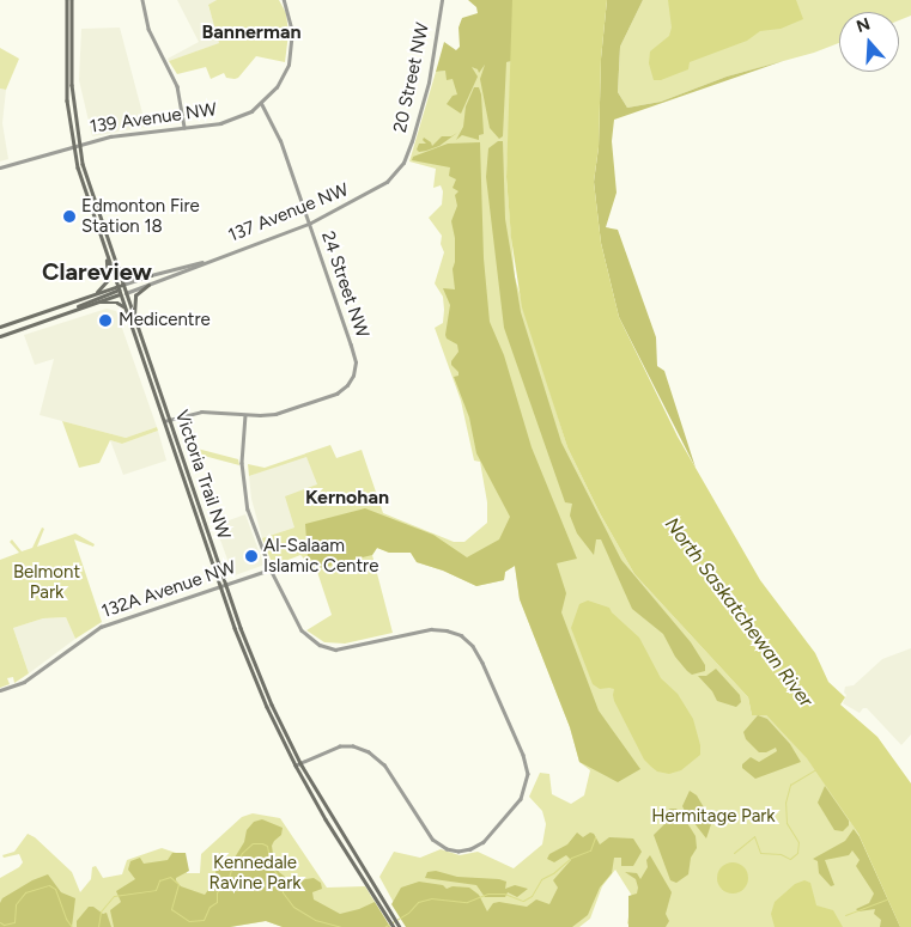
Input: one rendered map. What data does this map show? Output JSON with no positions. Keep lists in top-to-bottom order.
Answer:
{
  "streets": {
    "main road": ["137 Avenue NW", "Victoria Trail NW"],
    "street": [
      "20 Street NW",
      "139 Avenue NW",
      "24 Street NW",
      "132A Avenue NW"
    ]
  },
  "crossings": [
    ["20 Street NW", "137 Avenue NW"],
    ["139 Avenue NW", "24 Street NW"],
    ["139 Avenue NW", "Victoria Trail NW"],
    ["137 Avenue NW", "24 Street NW"],
    ["137 Avenue NW", "Victoria Trail NW"],
    ["Victoria Trail NW", "132A Avenue NW"]
  ],
  "districts": ["Bannerman", "Clareview", "Kernohan"],
  "water": ["North Saskatchewan River"],
  "parks": ["Belmont Park", "Hermitage Park", "Kennedale Ravine Park"],
  "places": ["Edmonton Fire Station 18", "Medicentre", "Al-Salaam Islamic Centre"],
  "north": "top"
}
